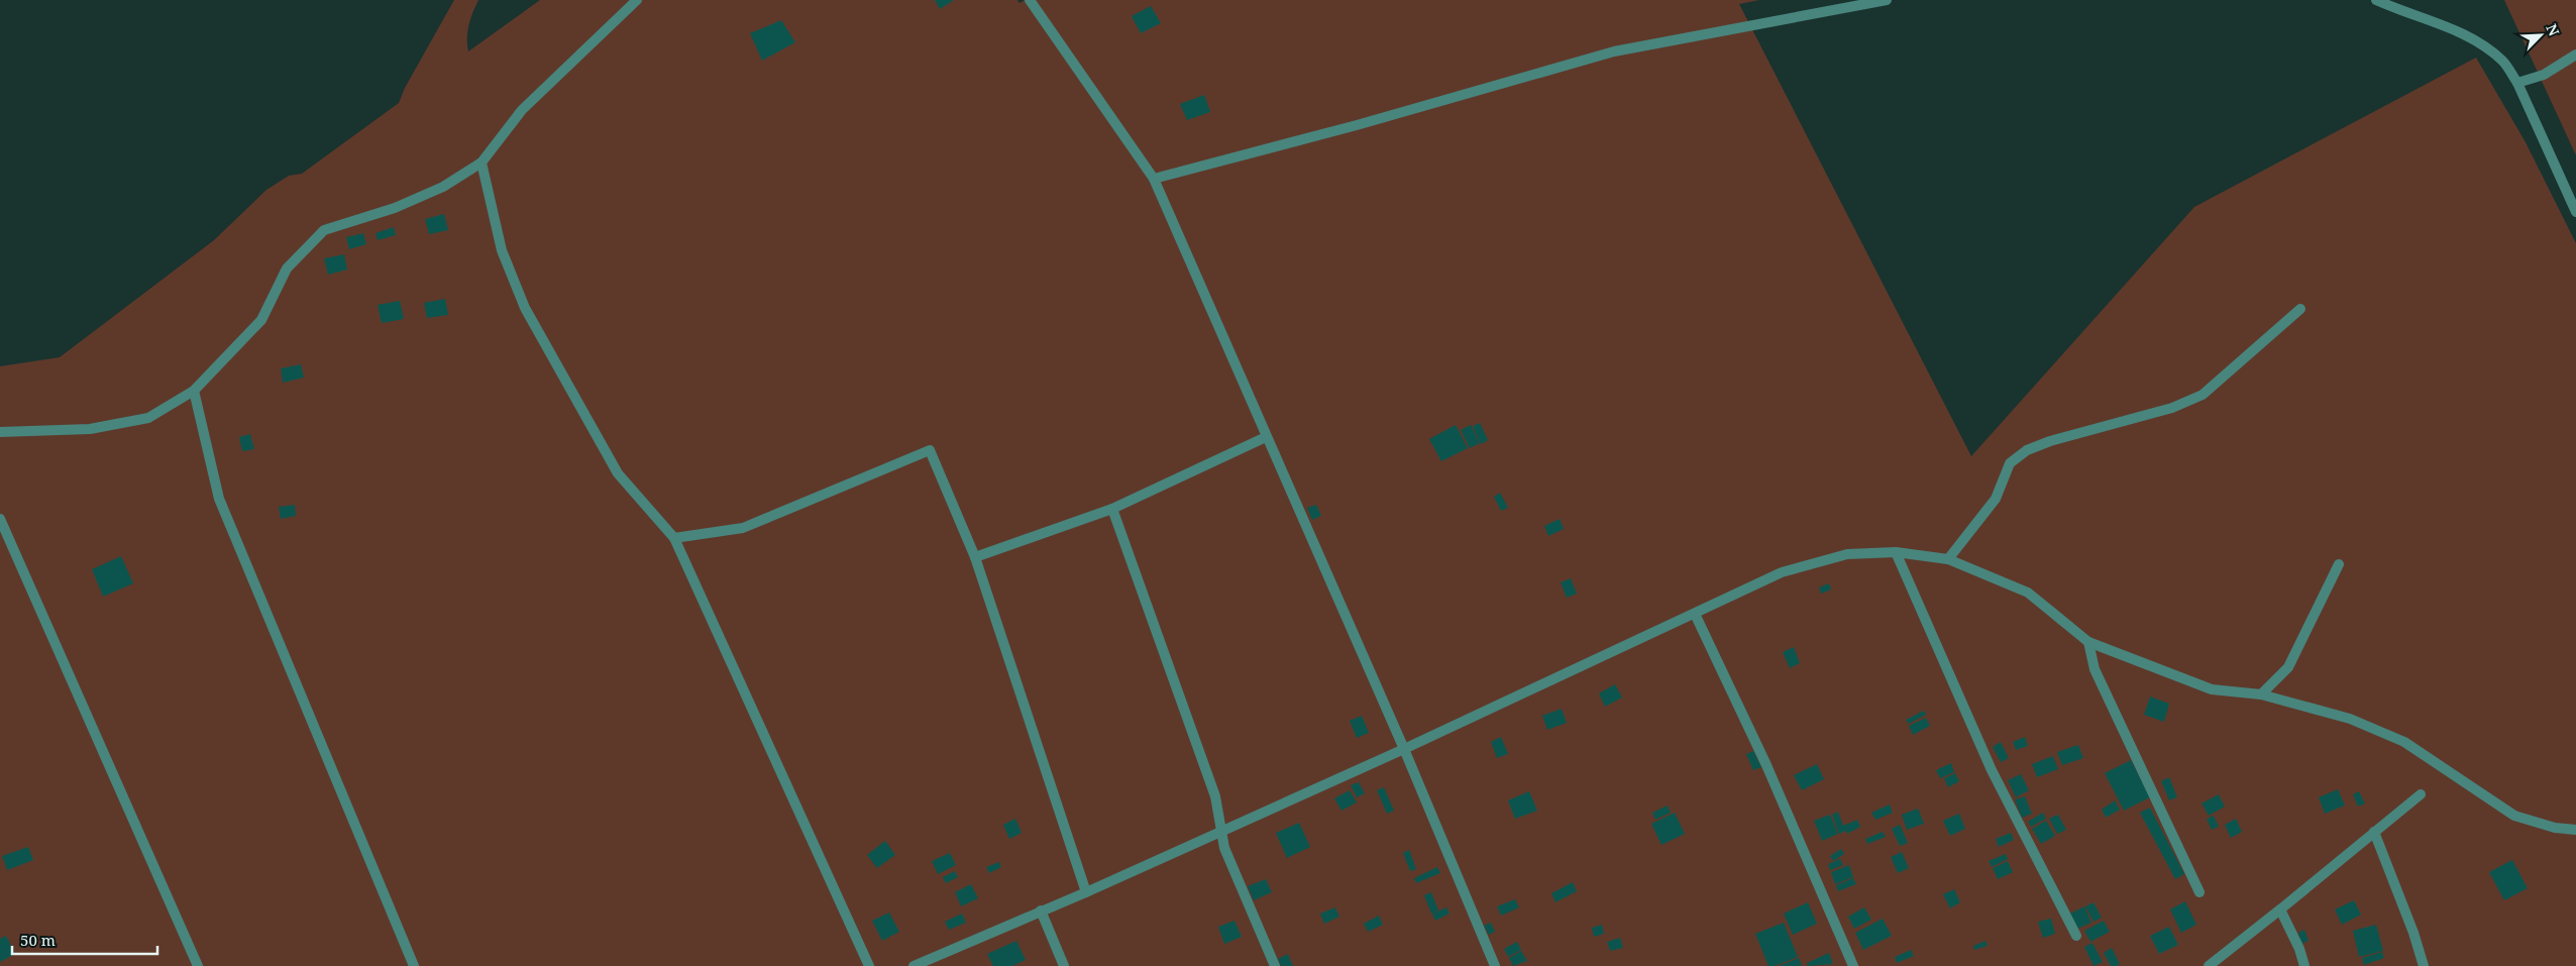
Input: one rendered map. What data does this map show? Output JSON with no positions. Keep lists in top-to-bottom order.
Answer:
{
  "scale_bar": "50 m",
  "north": "top right"
}
